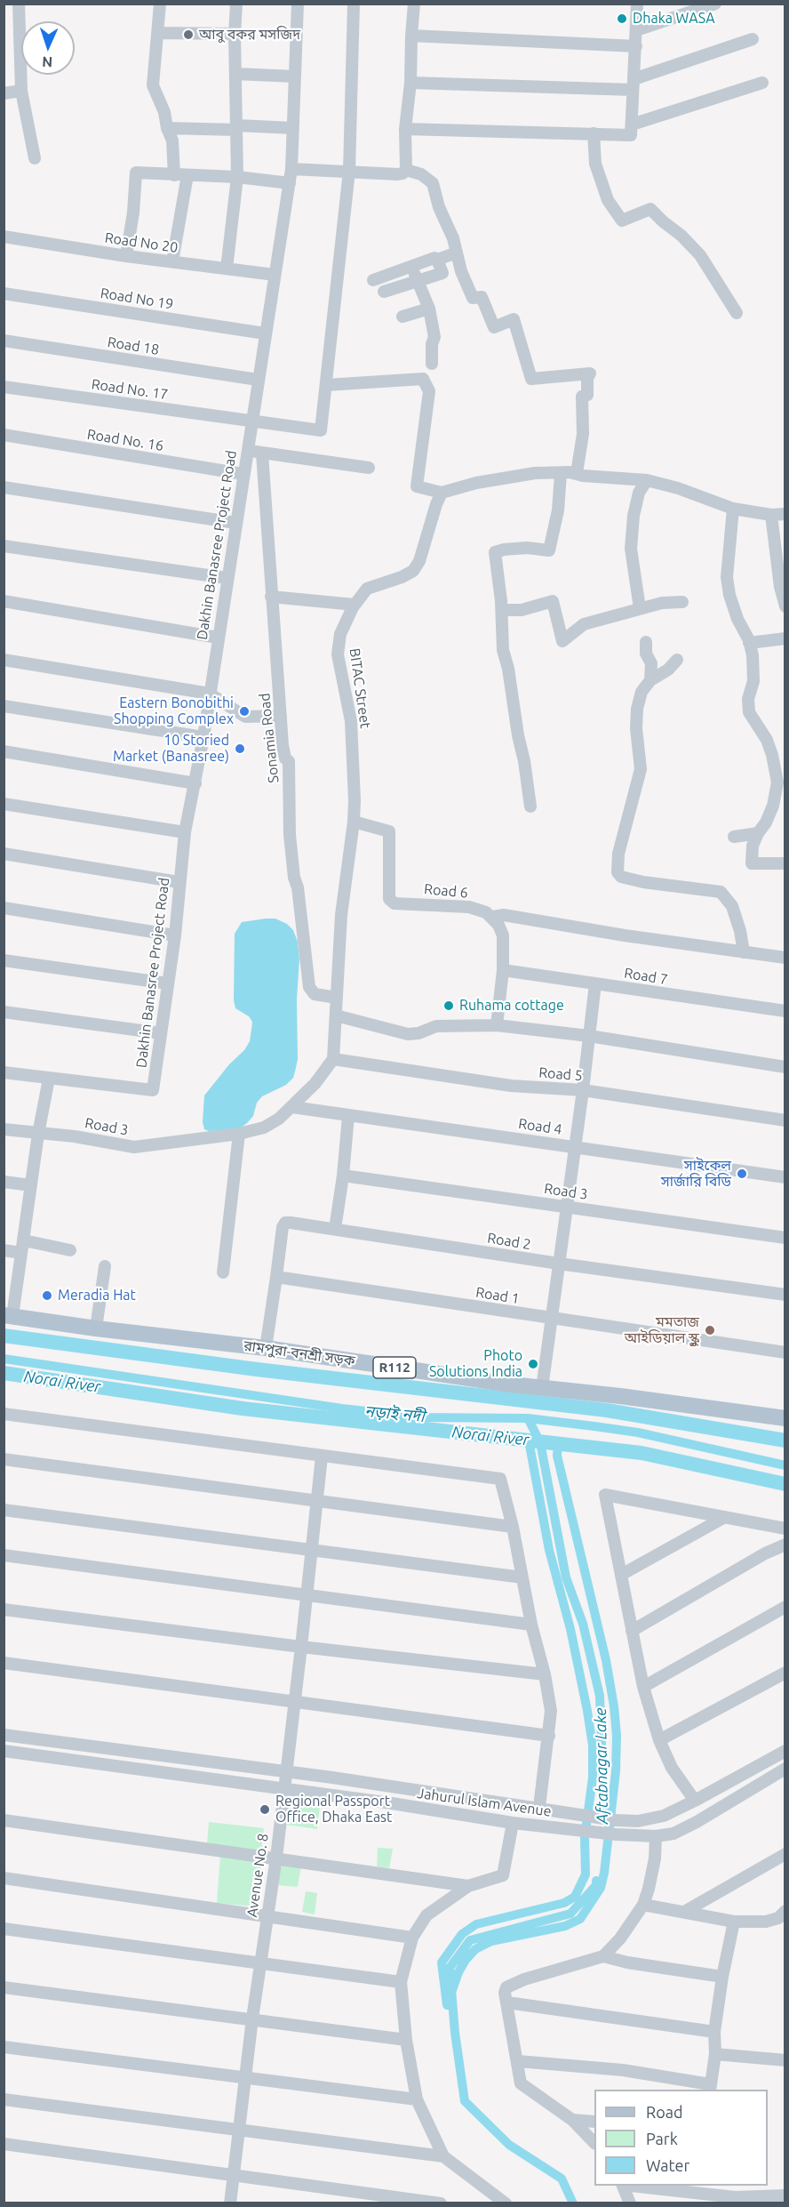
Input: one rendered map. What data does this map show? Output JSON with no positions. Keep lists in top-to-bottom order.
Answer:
{
  "streets": {
    "main road": ["রামপুরা-বনশ্রী সড়ক", "R112"],
    "street": [
      "Road No 20",
      "Road No 19",
      "Road 18",
      "Road No. 17",
      "Road No. 16",
      "Dakhin Banasree Project Road",
      "BITAC Street",
      "Sonamia Road",
      "Road 6",
      "Road 7",
      "Road 5",
      "Road 3",
      "Road 4",
      "Road 2",
      "Road 1",
      "Jahurul Islam Avenue",
      "Avenue No. 8"
    ]
  },
  "crossings": [
    ["Road No 20", "Dakhin Banasree Project Road"],
    ["Road No 19", "Dakhin Banasree Project Road"],
    ["Road 18", "Dakhin Banasree Project Road"],
    ["Road No. 17", "Dakhin Banasree Project Road"],
    ["Road No. 16", "Dakhin Banasree Project Road"],
    ["BITAC Street", "Sonamia Road"],
    ["BITAC Street", "Road 6"],
    ["BITAC Street", "Road 5"],
    ["BITAC Street", "Road 3"],
    ["Road 5", "Road 3"],
    ["Road 3", "Road 4"],
    ["Road 2", "Road 1"],
    ["Jahurul Islam Avenue", "Avenue No. 8"]
  ],
  "water": ["Norai River", "নড়াই নদী", "Aftabnagar Lake"],
  "places": [
    "Dhaka WASA",
    "আবু বকর মসজিদ",
    "Eastern Bonobithi Shopping Complex",
    "10 Storied Market (Banasree)",
    "Ruhama cottage",
    "সাইকেল সার্জারি বিডি",
    "Meradia Hat",
    "মমতাজ আইডিয়াল স্কুল",
    "Photo Solutions India",
    "Regional Passport Office, Dhaka East"
  ],
  "legend": ["Road", "Park", "Water"],
  "north": "bottom"
}
